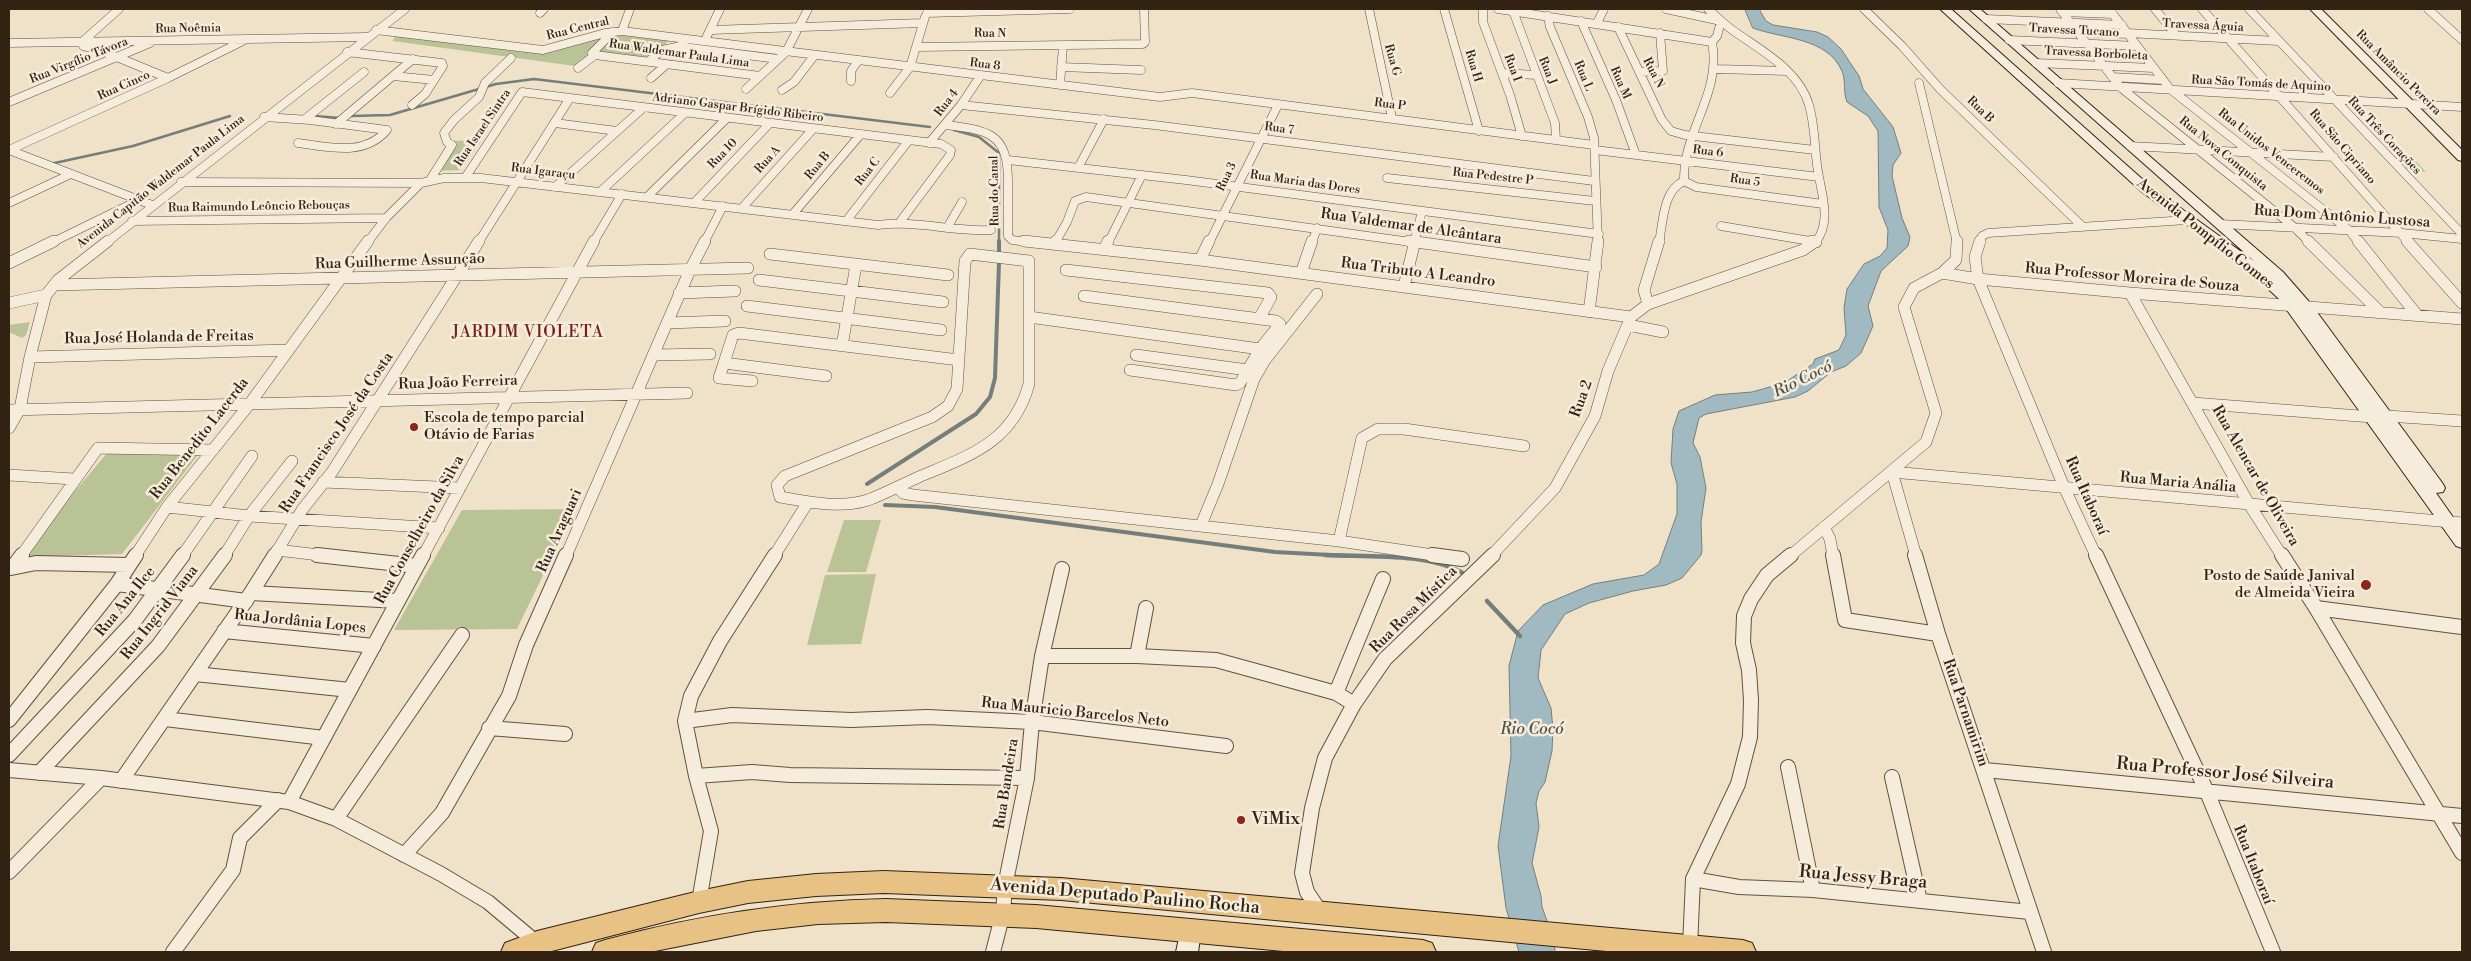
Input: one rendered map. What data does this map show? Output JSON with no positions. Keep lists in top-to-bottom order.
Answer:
{
  "streets": {
    "main road": ["Rua Amâncio Pereira", "Avenida Pompílio Gomes", "Avenida Deputado Paulino Rocha"],
    "street": [
      "Travessa Águia",
      "Rua Noêmia",
      "Rua Central",
      "Travessa Tucano",
      "Rua N",
      "Rua Waldemar Paula Lima",
      "Travessa Borboleta",
      "Rua G",
      "Rua Virgílio Távora",
      "Rua 8",
      "Rua H",
      "Rua I",
      "Rua J",
      "Rua L",
      "Rua M",
      "Rua São Tomás de Aquino",
      "Rua Cinco",
      "Rua 4",
      "Rua P",
      "Adriano Gaspar Brígido Ribeiro",
      "Rua B",
      "Rua Israel Sintra",
      "Rua 7",
      "Rua Três Corações",
      "Rua São Cipriano",
      "Rua 6",
      "Rua Unidos Venceremos",
      "Rua 10",
      "Rua Nova Conquista",
      "Rua A",
      "Rua Igaraçu",
      "Rua C",
      "Rua 3",
      "Rua Pedestre P",
      "Rua 5",
      "Avenida Capitão Waldemar Paula Lima",
      "Rua Maria das Dores",
      "Rua do Canal",
      "Rua Raimundo Leôncio Rebouças",
      "Rua Dom Antônio Lustosa",
      "Rua Valdemar de Alcântara",
      "Rua Guilherme Assunção",
      "Rua Tributo A Leandro",
      "Rua Professor Moreira de Souza",
      "Rua José Holanda de Freitas",
      "Rua João Ferreira",
      "Rua 2",
      "Rua Francisco José da Costa",
      "Rua Benedito Lacerda",
      "Rua Alencar de Oliveira",
      "Rua Maria Anália",
      "Rua Itaboraí",
      "Rua Conselheiro da Silva",
      "Rua Araguari",
      "Rua Ana Ilce",
      "Rua Rosa Mística",
      "Rua Ingrid Viana",
      "Rua Jordânia Lopes",
      "Rua Mauricio Barcelos Neto",
      "Rua Parnamirim",
      "Rua Professor José Silveira",
      "Rua Bandeira",
      "Rua Jessy Braga"
    ]
  },
  "crossings": [
    ["Travessa Águia", "Rua Três Corações"],
    ["Travessa Águia", "Rua São Cipriano"],
    ["Travessa Águia", "Rua Unidos Venceremos"],
    ["Travessa Águia", "Rua Nova Conquista"],
    ["Rua Noêmia", "Rua Virgílio Távora"],
    ["Rua Noêmia", "Rua Cinco"],
    ["Rua Noêmia", "Avenida Capitão Waldemar Paula Lima"],
    ["Rua Central", "Rua 8"],
    ["Rua Central", "Avenida Capitão Waldemar Paula Lima"],
    ["Travessa Tucano", "Rua Unidos Venceremos"],
    ["Travessa Tucano", "Rua Nova Conquista"],
    ["Travessa Tucano", "Avenida Pompílio Gomes"],
    ["Travessa Borboleta", "Rua Unidos Venceremos"],
    ["Travessa Borboleta", "Rua Nova Conquista"],
    ["Travessa Borboleta", "Avenida Pompílio Gomes"],
    ["Rua G", "Rua P"],
    ["Rua 8", "Rua 4"],
    ["Rua 8", "Rua P"],
    ["Rua H", "Rua P"],
    ["Rua I", "Rua P"],
    ["Rua J", "Rua P"],
    ["Rua Amâncio Pereira", "Rua São Tomás de Aquino"],
    ["Rua L", "Rua P"],
    ["Rua L", "Rua 6"],
    ["Rua M", "Rua 6"],
    ["Rua São Tomás de Aquino", "Rua Três Corações"],
    ["Rua São Tomás de Aquino", "Rua São Cipriano"],
    ["Rua São Tomás de Aquino", "Rua Unidos Venceremos"],
    ["Rua São Tomás de Aquino", "Rua Nova Conquista"],
    ["Rua São Tomás de Aquino", "Avenida Pompílio Gomes"],
    ["Rua 4", "Adriano Gaspar Brígido Ribeiro"],
    ["Rua 4", "Rua 7"],
    ["Rua 4", "Rua do Canal"],
    ["Rua P", "Rua 6"],
    ["Rua P", "Rua 3"],
    ["Adriano Gaspar Brígido Ribeiro", "Rua B"],
    ["Adriano Gaspar Brígido Ribeiro", "Rua Israel Sintra"],
    ["Adriano Gaspar Brígido Ribeiro", "Rua 10"],
    ["Adriano Gaspar Brígido Ribeiro", "Rua A"],
    ["Adriano Gaspar Brígido Ribeiro", "Rua Igaraçu"],
    ["Adriano Gaspar Brígido Ribeiro", "Rua C"],
    ["Adriano Gaspar Brígido Ribeiro", "Rua Francisco José da Costa"],
    ["Rua B", "Rua Igaraçu"],
    ["Rua B", "Rua Itaboraí"],
    ["Rua Israel Sintra", "Rua Igaraçu"],
    ["Rua 7", "Rua 3"],
    ["Rua São Cipriano", "Rua Dom Antônio Lustosa"],
    ["Rua Unidos Venceremos", "Rua Dom Antônio Lustosa"],
    ["Rua Unidos Venceremos", "Rua Professor Moreira de Souza"],
    ["Rua 10", "Rua Igaraçu"],
    ["Rua Nova Conquista", "Rua Dom Antônio Lustosa"],
    ["Rua Nova Conquista", "Rua Professor Moreira de Souza"],
    ["Rua A", "Rua Igaraçu"],
    ["Rua Igaraçu", "Rua C"],
    ["Rua Igaraçu", "Avenida Capitão Waldemar Paula Lima"],
    ["Rua Igaraçu", "Rua Francisco José da Costa"],
    ["Rua Igaraçu", "Rua Benedito Lacerda"],
    ["Rua Igaraçu", "Rua Conselheiro da Silva"],
    ["Rua Igaraçu", "Rua Araguari"],
    ["Rua 3", "Rua Maria das Dores"],
    ["Rua 3", "Rua Valdemar de Alcântara"],
    ["Rua 3", "Rua Tributo A Leandro"],
    ["Avenida Capitão Waldemar Paula Lima", "Rua Raimundo Leôncio Rebouças"],
    ["Avenida Capitão Waldemar Paula Lima", "Rua Guilherme Assunção"],
    ["Avenida Capitão Waldemar Paula Lima", "Rua José Holanda de Freitas"],
    ["Avenida Capitão Waldemar Paula Lima", "Rua João Ferreira"],
    ["Rua Maria das Dores", "Rua do Canal"],
    ["Rua do Canal", "Rua Valdemar de Alcântara"],
    ["Rua Raimundo Leôncio Rebouças", "Rua Benedito Lacerda"],
    ["Rua Dom Antônio Lustosa", "Avenida Pompílio Gomes"],
    ["Avenida Pompílio Gomes", "Rua Professor Moreira de Souza"],
    ["Avenida Pompílio Gomes", "Rua Maria Anália"],
    ["Avenida Pompílio Gomes", "Rua Itaboraí"],
    ["Rua Guilherme Assunção", "Rua Francisco José da Costa"],
    ["Rua Guilherme Assunção", "Rua Benedito Lacerda"],
    ["Rua Guilherme Assunção", "Rua Conselheiro da Silva"],
    ["Rua Guilherme Assunção", "Rua Araguari"],
    ["Rua Tributo A Leandro", "Rua 2"],
    ["Rua Professor Moreira de Souza", "Rua Alencar de Oliveira"],
    ["Rua Professor Moreira de Souza", "Rua Itaboraí"],
    ["Rua José Holanda de Freitas", "Rua Benedito Lacerda"],
    ["Rua João Ferreira", "Rua Francisco José da Costa"],
    ["Rua João Ferreira", "Rua Benedito Lacerda"],
    ["Rua João Ferreira", "Rua Conselheiro da Silva"],
    ["Rua João Ferreira", "Rua Araguari"],
    ["Rua 2", "Rua Rosa Mística"],
    ["Rua Francisco José da Costa", "Rua Jordânia Lopes"],
    ["Rua Benedito Lacerda", "Rua Jordânia Lopes"],
    ["Rua Alencar de Oliveira", "Rua Maria Anália"],
    ["Rua Alencar de Oliveira", "Rua Professor José Silveira"],
    ["Rua Maria Anália", "Rua Itaboraí"],
    ["Rua Maria Anália", "Rua Parnamirim"],
    ["Rua Itaboraí", "Rua Professor José Silveira"],
    ["Rua Conselheiro da Silva", "Rua Jordânia Lopes"],
    ["Rua Ana Ilce", "Rua Jordânia Lopes"],
    ["Rua Rosa Mística", "Avenida Deputado Paulino Rocha"],
    ["Rua Ingrid Viana", "Rua Jordânia Lopes"],
    ["Rua Mauricio Barcelos Neto", "Rua Bandeira"],
    ["Rua Parnamirim", "Rua Professor José Silveira"],
    ["Rua Parnamirim", "Rua Jessy Braga"],
    ["Rua Bandeira", "Avenida Deputado Paulino Rocha"]
  ],
  "districts": ["JARDIM VIOLETA"],
  "water": ["Rio Cocó"],
  "places": ["Escola de tempo parcial Otávio de Farias", "Posto de Saúde Janival de Almeida Vieira", "ViMix"]
}
